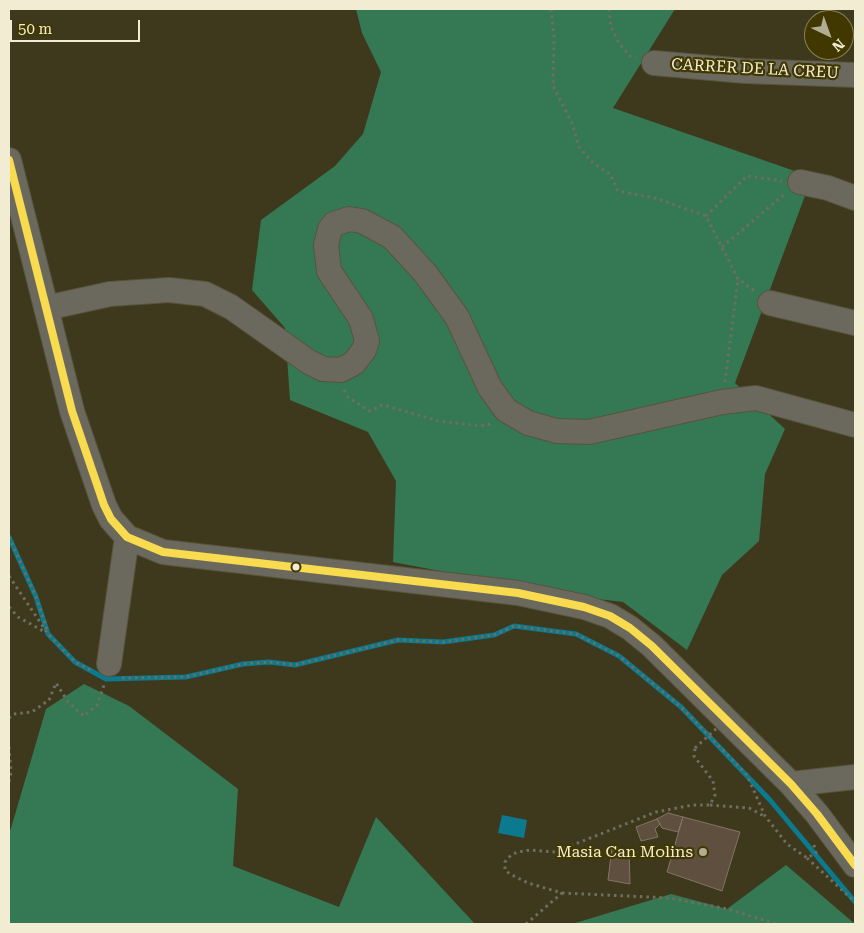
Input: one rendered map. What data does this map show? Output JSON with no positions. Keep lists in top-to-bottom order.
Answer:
{
  "streets": {
    "street": ["CARRER DE LA CREU"]
  },
  "places": ["Masia Can Molins"],
  "scale_bar": "50 m",
  "north": "bottom right"
}
